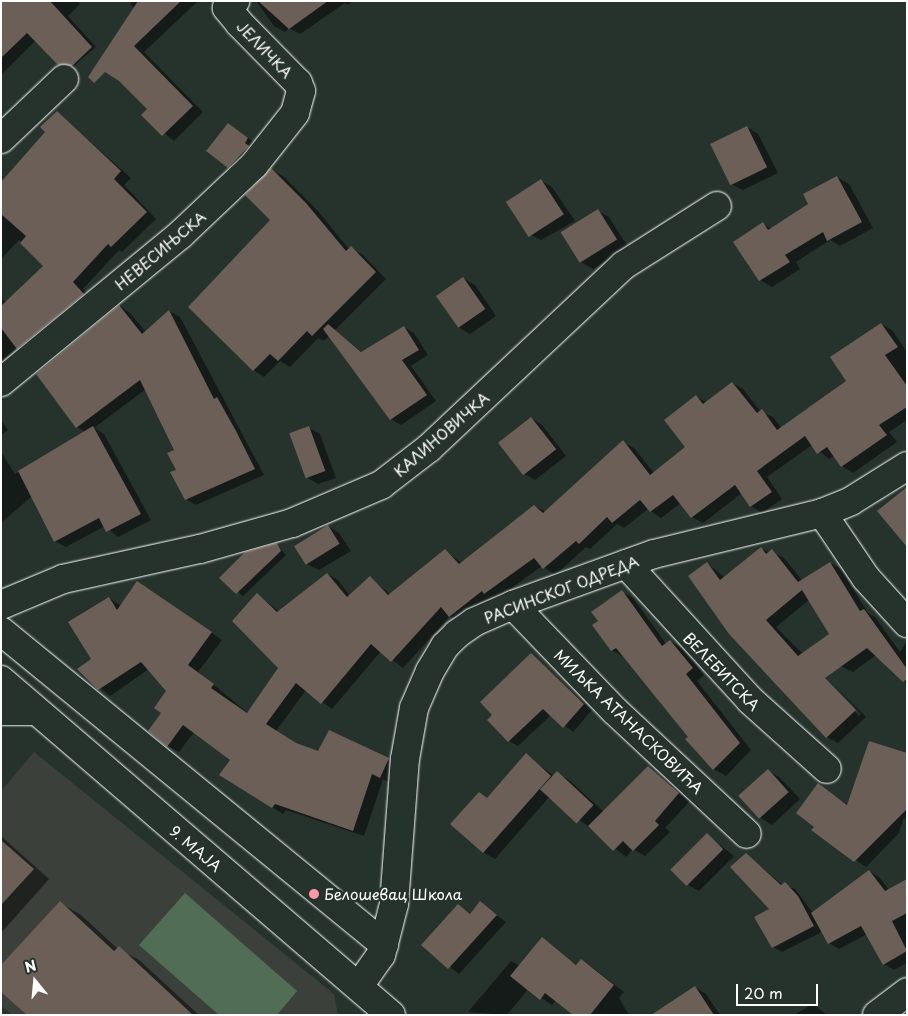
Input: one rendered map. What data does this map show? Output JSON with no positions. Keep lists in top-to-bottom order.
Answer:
{
  "streets": {
    "street": [
      "ЈЕЛИЧКА",
      "НЕВЕСИЊСКА",
      "КАЛИНОВИЧКА",
      "РАСИНСКОГ ОДРЕДА",
      "ВЕЛЕБИТСКА",
      "МИЉКА АТАНАСКОВИЋА",
      "9. МАЈА"
    ]
  },
  "crossings": [
    ["ЈЕЛИЧКА", "НЕВЕСИЊСКА"],
    ["РАСИНСКОГ ОДРЕДА", "ВЕЛЕБИТСКА"],
    ["РАСИНСКОГ ОДРЕДА", "МИЉКА АТАНАСКОВИЋА"],
    ["РАСИНСКОГ ОДРЕДА", "9. МАЈА"]
  ],
  "places": ["Белошевац Школа"],
  "scale_bar": "20 m",
  "north": "top"
}
